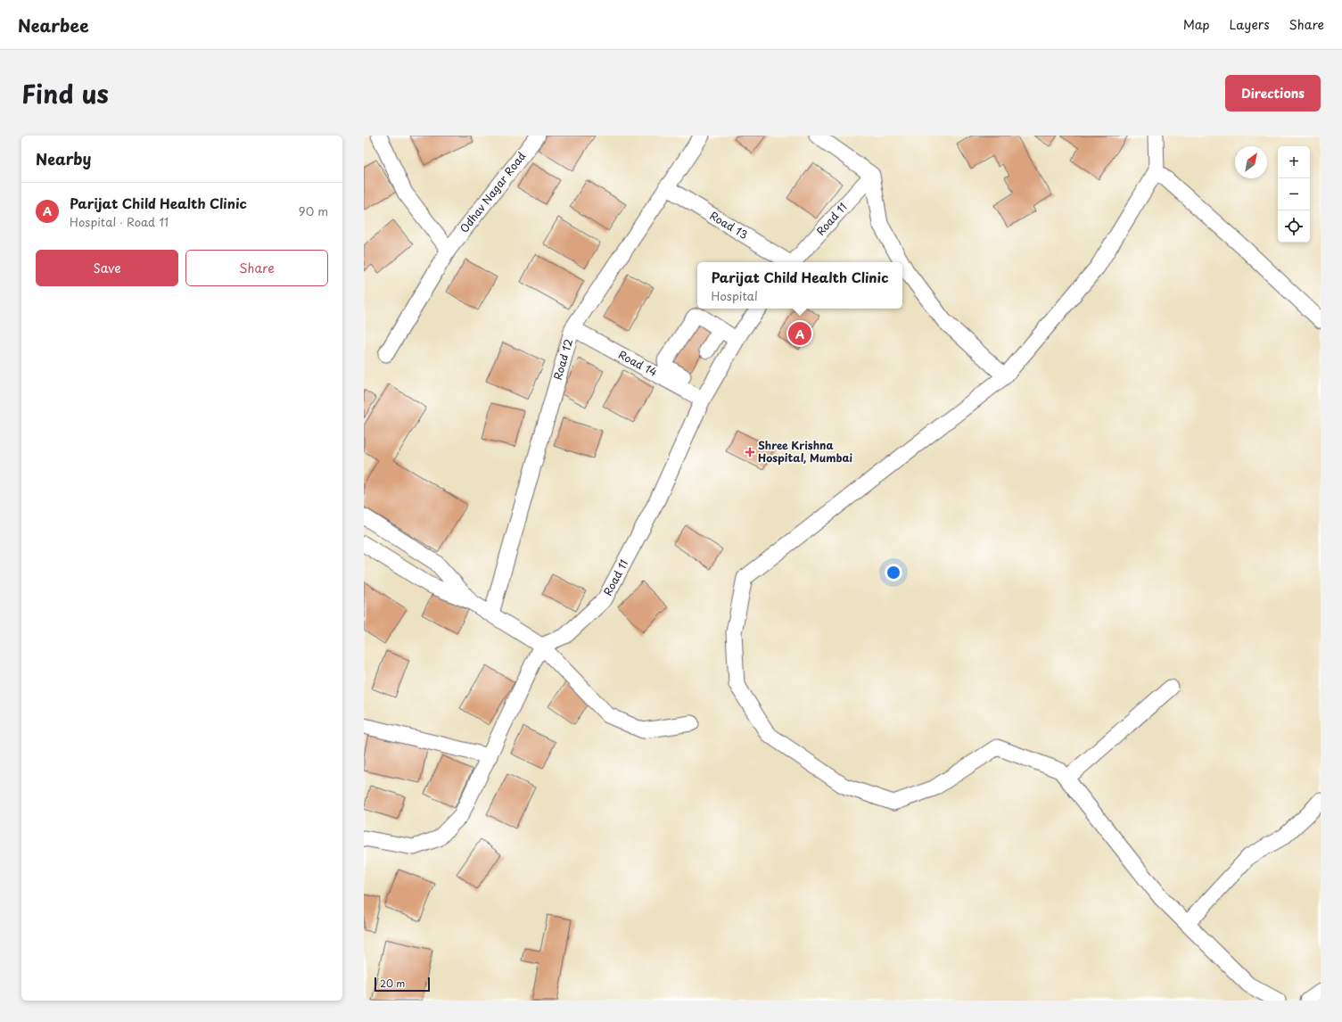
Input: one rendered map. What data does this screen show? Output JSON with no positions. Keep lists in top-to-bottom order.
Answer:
{
  "streets": {
    "street": [
      "Odhav Nagar Road",
      "Road 11",
      "Road 13",
      "Road 12",
      "Road 14"
    ]
  },
  "crossings": [
    ["Road 11", "Road 14"],
    ["Road 13", "Road 12"],
    ["Road 12", "Road 14"]
  ],
  "places": {
    "health": ["Shree Krishna Hospital, Mumbai"]
  },
  "scale_bar": "20 m",
  "north": "top right",
  "page": {
    "header": "Nearbee",
    "nav": ["Map", "Layers", "Share"],
    "title": "Find us",
    "buttons": [
      "Directions",
      ["Save", "Share"]
    ],
    "heading": "Nearby",
    "map_buttons": ["+", "−"],
    "list": [
      {
        "mark": "A",
        "name": "Parijat Child Health Clinic",
        "note": "Hospital · Road 11",
        "value": "90 m"
      }
    ],
    "popup": ["Parijat Child Health Clinic", "Hospital"],
    "pins": "A",
    "scale": "20 m"
  }
}
